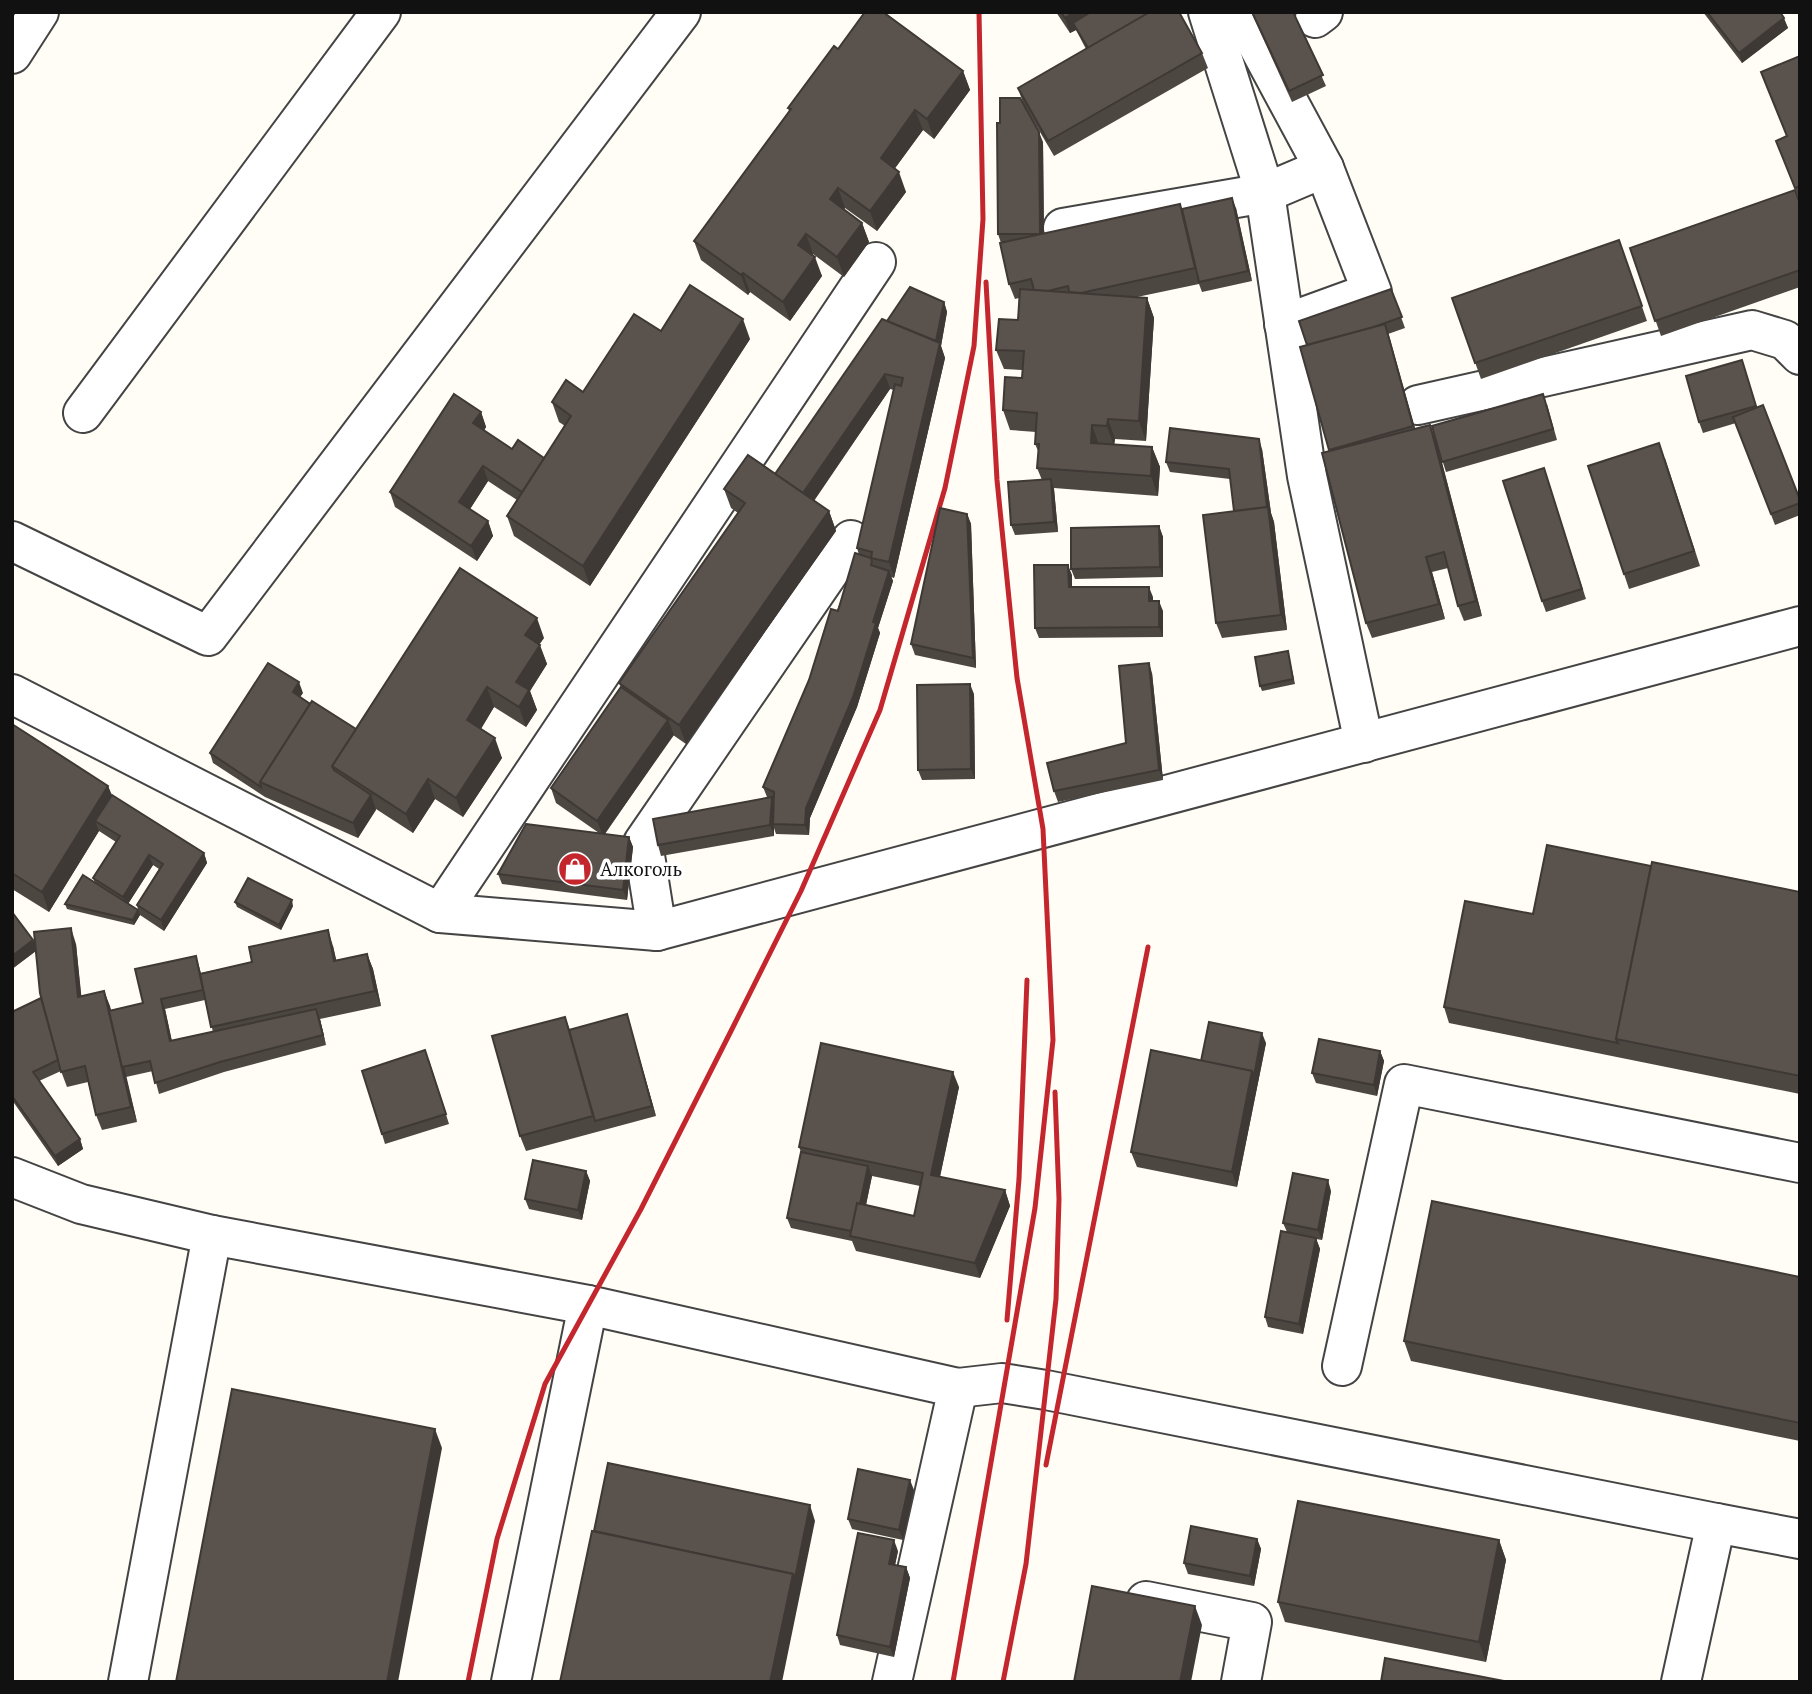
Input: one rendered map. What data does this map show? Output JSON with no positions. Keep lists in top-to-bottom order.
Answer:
{
  "places": {
    "shop": ["Алкоголь"]
  }
}
